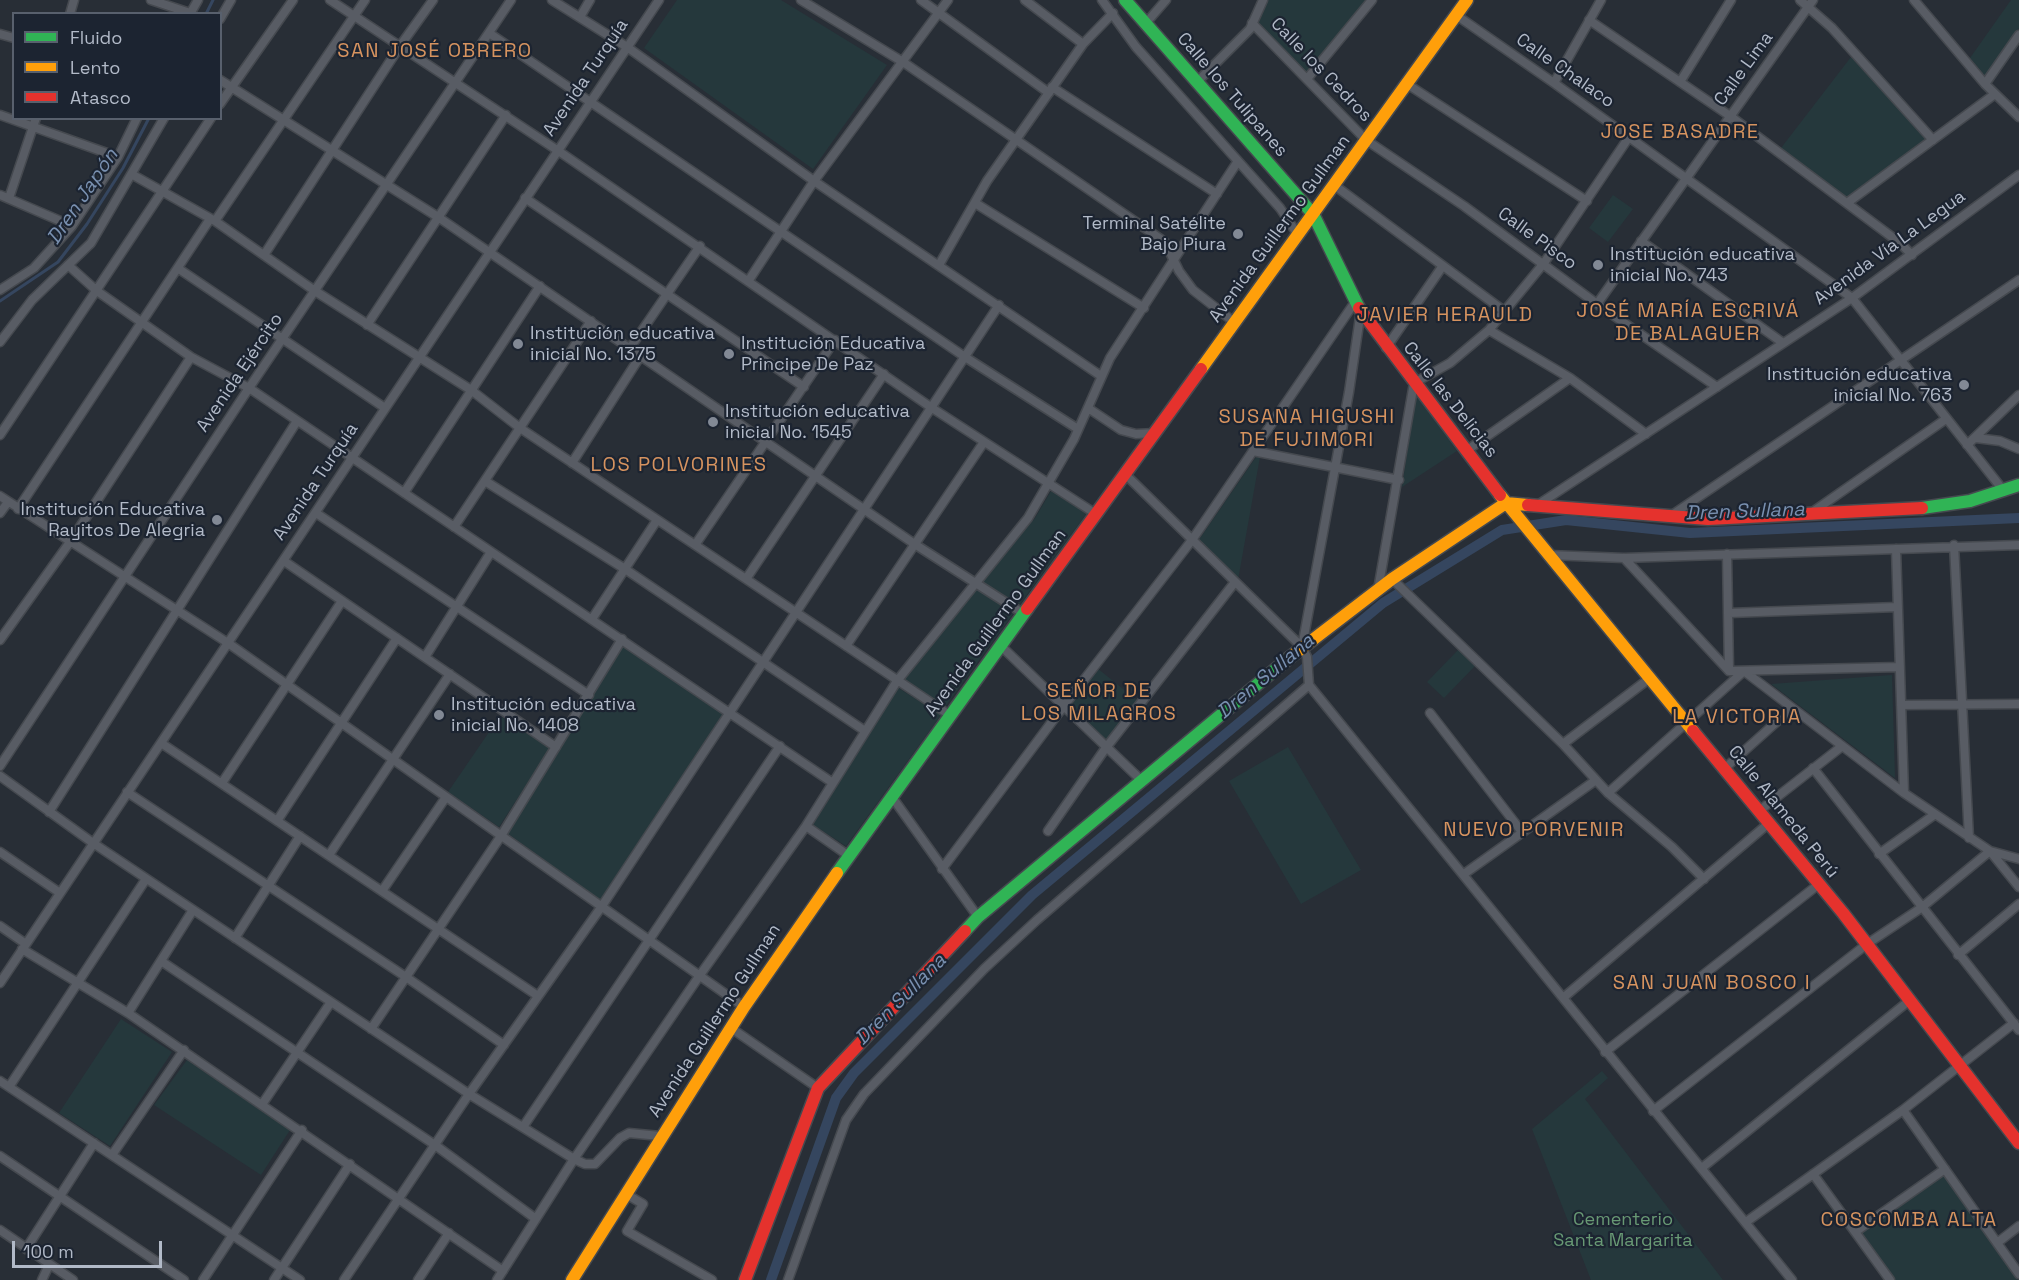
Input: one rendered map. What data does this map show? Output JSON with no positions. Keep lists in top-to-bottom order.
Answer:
{
  "streets": {
    "street": [
      "Calle Lima",
      "Calle los Cedros",
      "Calle Chalaco",
      "Avenida Turquía",
      "Calle los Tulipanes",
      "Avenida Guillermo Gullman",
      "Calle Pisco",
      "Avenida Vía La Legua",
      "Avenida Ejército",
      "Calle las Delicias",
      "Calle Alameda Perú"
    ]
  },
  "crossings": [
    ["Calle Lima", "Calle Chalaco"],
    ["Calle Lima", "Calle Pisco"],
    ["Calle los Cedros", "Avenida Guillermo Gullman"],
    ["Calle los Cedros", "Calle Pisco"],
    ["Calle Chalaco", "Avenida Guillermo Gullman"],
    ["Calle Chalaco", "Avenida Vía La Legua"],
    ["Calle los Tulipanes", "Avenida Guillermo Gullman"],
    ["Calle los Tulipanes", "Calle las Delicias"],
    ["Avenida Guillermo Gullman", "Calle Pisco"],
    ["Avenida Guillermo Gullman", "Calle las Delicias"],
    ["Calle Pisco", "Avenida Vía La Legua"],
    ["Calle las Delicias", "Calle Alameda Perú"]
  ],
  "districts": [
    "SAN JOSÉ OBRERO",
    "JOSE BASADRE",
    "JOSÉ MARÍA ESCRIVÁ DE BALAGUER",
    "JAVIER HERAULD",
    "SUSANA HIGUSHI DE FUJIMORI",
    "LOS POLVORINES",
    "SEÑOR DE LOS MILAGROS",
    "LA VICTORIA",
    "NUEVO PORVENIR",
    "SAN JUAN BOSCO I",
    "COSCOMBA ALTA"
  ],
  "water": ["Dren Japón", "Dren Sullana"],
  "parks": ["Cementerio Santa Margarita"],
  "places": [
    "Terminal Satélite Bajo Piura",
    "Institución educativa inicial No. 743",
    "Institución educativa inicial No. 1375",
    "Institución Educativa Principe De Paz",
    "Institución educativa inicial No. 763",
    "Institución educativa inicial No. 1545",
    "Institución Educativa Rayitos De Alegria",
    "Institución educativa inicial No. 1408"
  ],
  "legend": ["Fluido", "Lento", "Atasco"],
  "scale_bar": "100 m"
}
